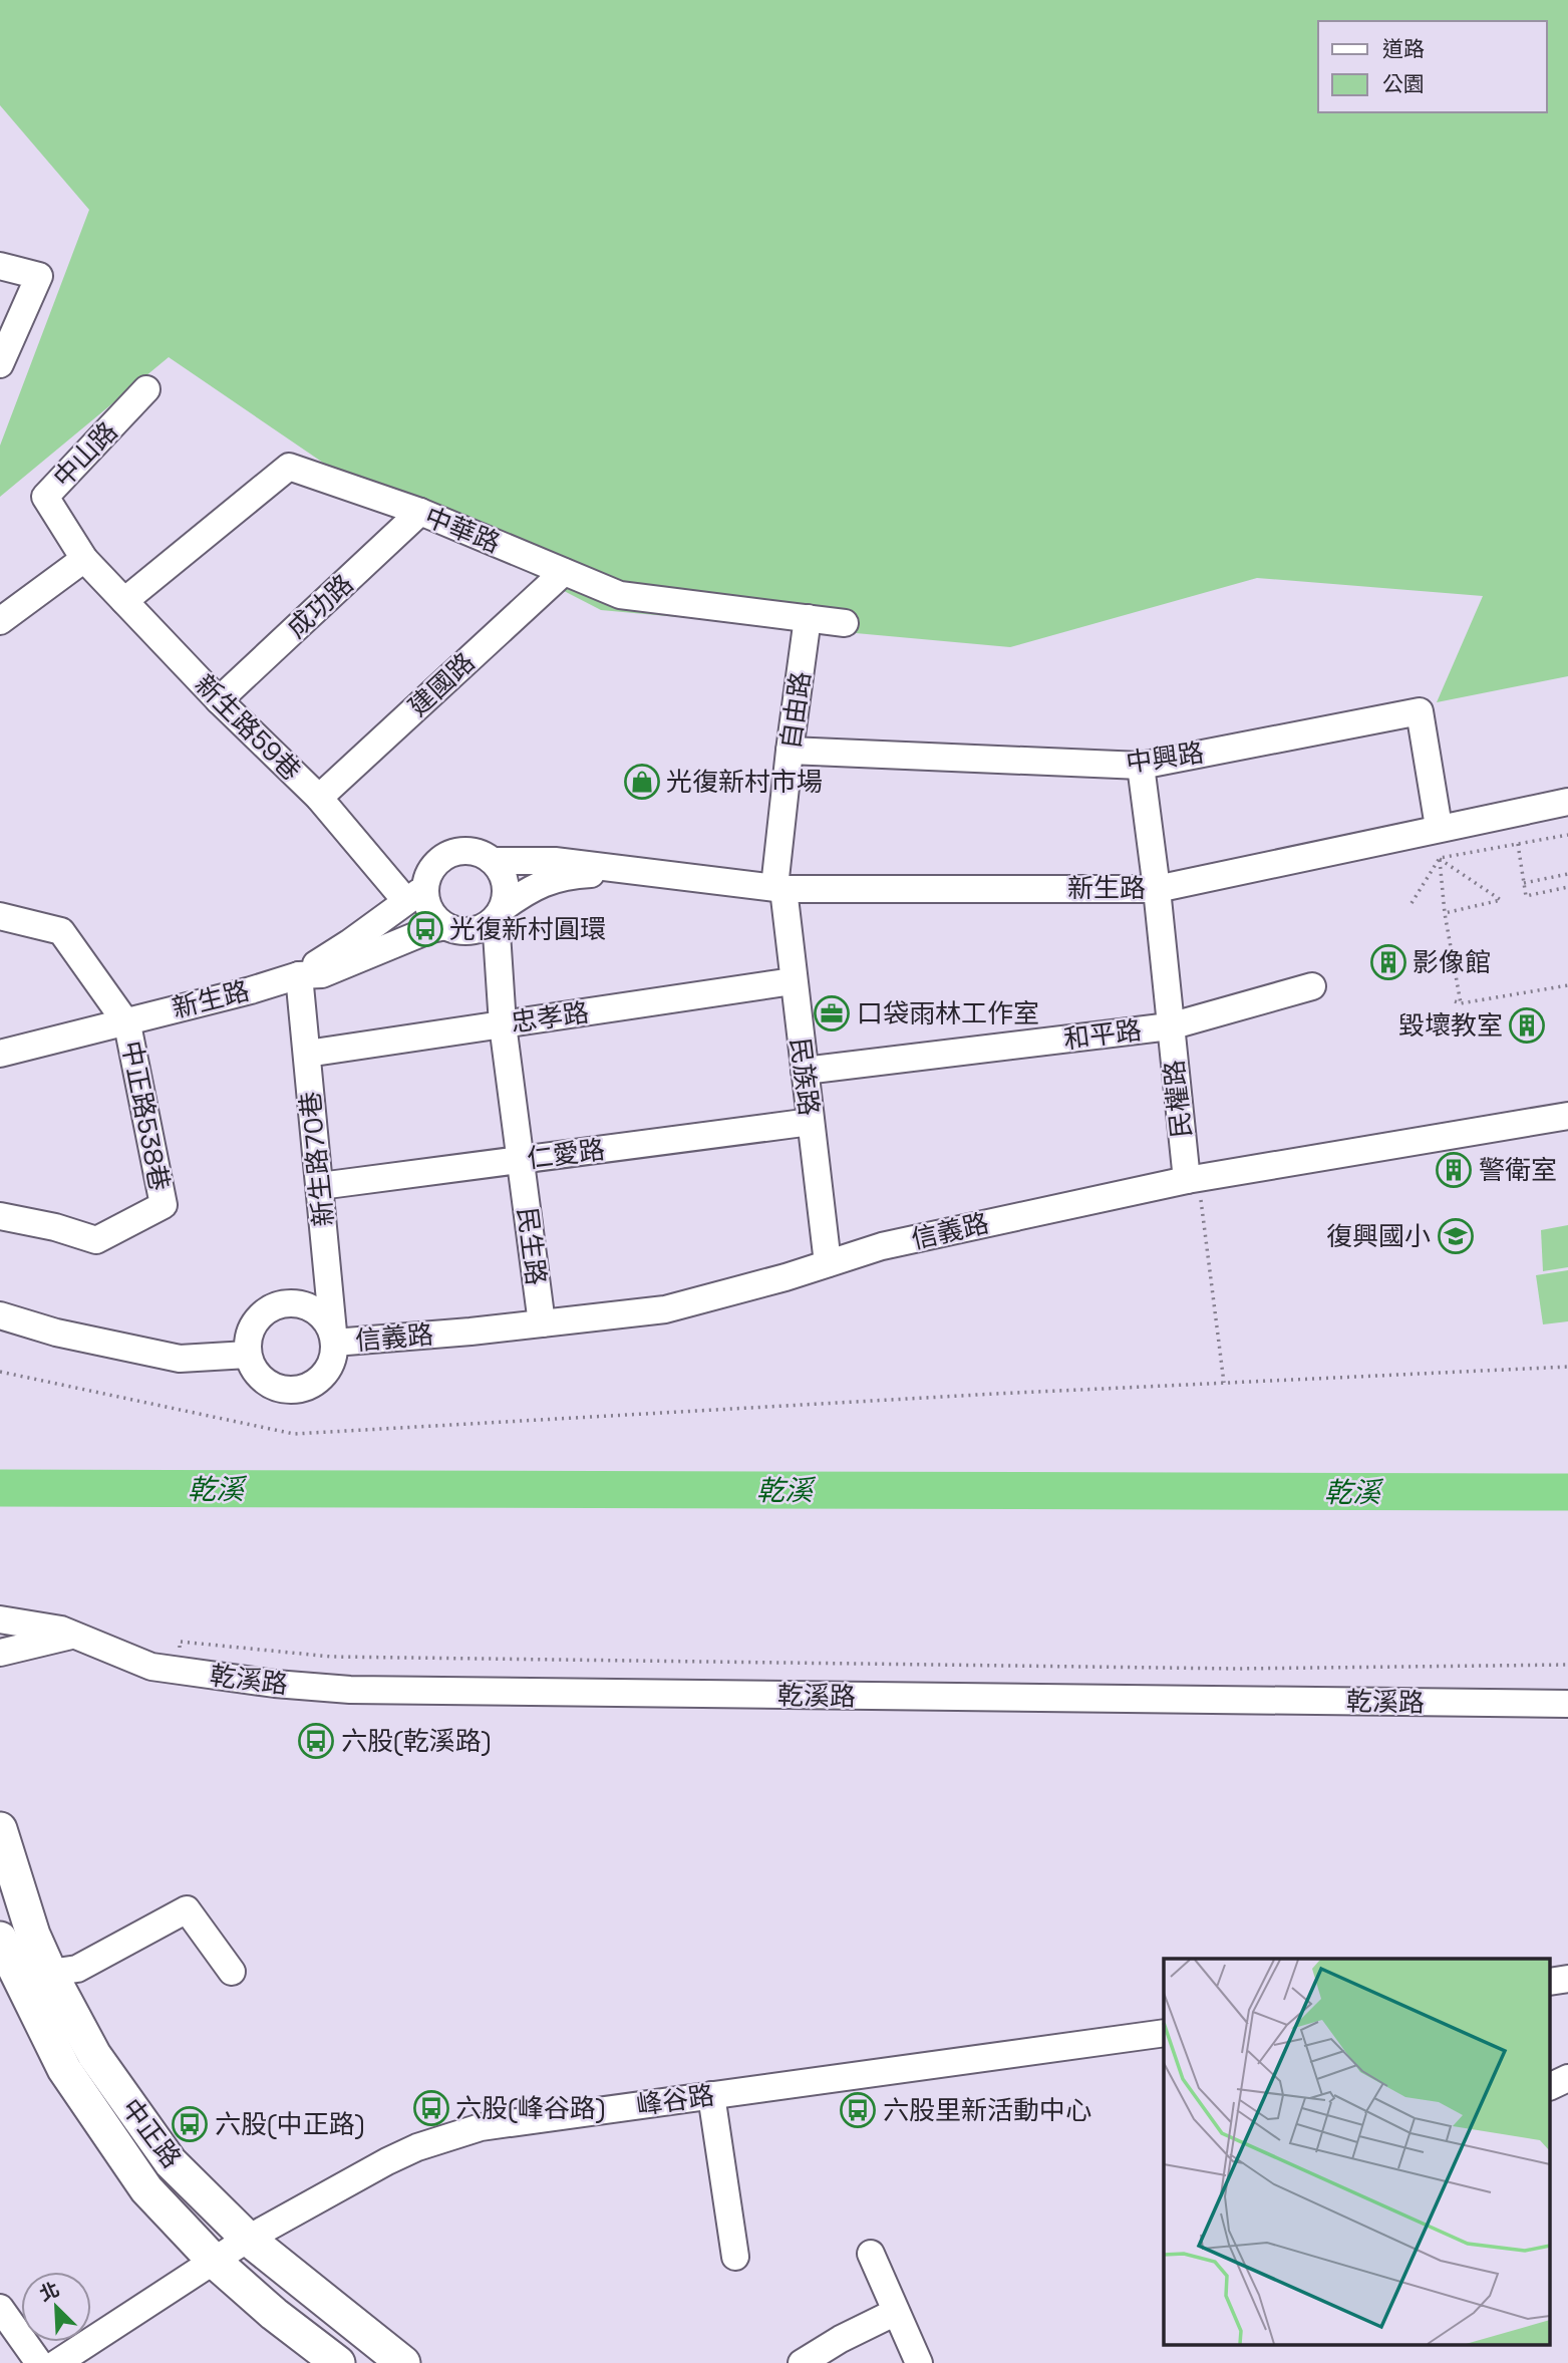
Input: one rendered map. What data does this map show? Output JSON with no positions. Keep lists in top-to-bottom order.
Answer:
{
  "streets": {
    "main road": ["中正路"],
    "street": [
      "中山路",
      "中華路",
      "成功路",
      "建國路",
      "自由路",
      "新生路59巷",
      "中興路",
      "新生路",
      "忠孝路",
      "和平路",
      "民族路",
      "民權路",
      "中正路538巷",
      "仁愛路",
      "新生路70巷",
      "信義路",
      "民生路",
      "乾溪路",
      "峰谷路"
    ]
  },
  "crossings": [
    ["中山路", "新生路59巷"],
    ["中華路", "成功路"],
    ["中華路", "建國路"],
    ["中華路", "自由路"],
    ["中華路", "新生路59巷"],
    ["成功路", "新生路59巷"],
    ["建國路", "新生路59巷"],
    ["自由路", "中興路"],
    ["自由路", "新生路"],
    ["自由路", "民族路"],
    ["新生路59巷", "新生路"],
    ["新生路59巷", "民生路"],
    ["中興路", "新生路"],
    ["中興路", "民權路"],
    ["新生路", "民族路"],
    ["新生路", "民權路"],
    ["新生路", "中正路538巷"],
    ["新生路", "新生路70巷"],
    ["新生路", "民生路"],
    ["忠孝路", "民族路"],
    ["忠孝路", "新生路70巷"],
    ["忠孝路", "民生路"],
    ["和平路", "民族路"],
    ["和平路", "民權路"],
    ["民族路", "仁愛路"],
    ["民族路", "信義路"],
    ["民權路", "信義路"],
    ["仁愛路", "新生路70巷"],
    ["仁愛路", "民生路"],
    ["新生路70巷", "信義路"],
    ["信義路", "民生路"],
    ["峰谷路", "中正路"]
  ],
  "water": ["乾溪"],
  "places": {
    "shop": ["光復新村市場"],
    "bus stop": [
      "光復新村圓環",
      "六股(乾溪路)",
      "六股(峰谷路)",
      "六股里新活動中心",
      "六股(中正路)"
    ],
    "building": ["影像館", "毀壞教室", "警衛室"],
    "office": ["口袋雨林工作室"],
    "school or university": ["復興國小"]
  },
  "legend": ["道路", "公園"],
  "north": "top left"
}
